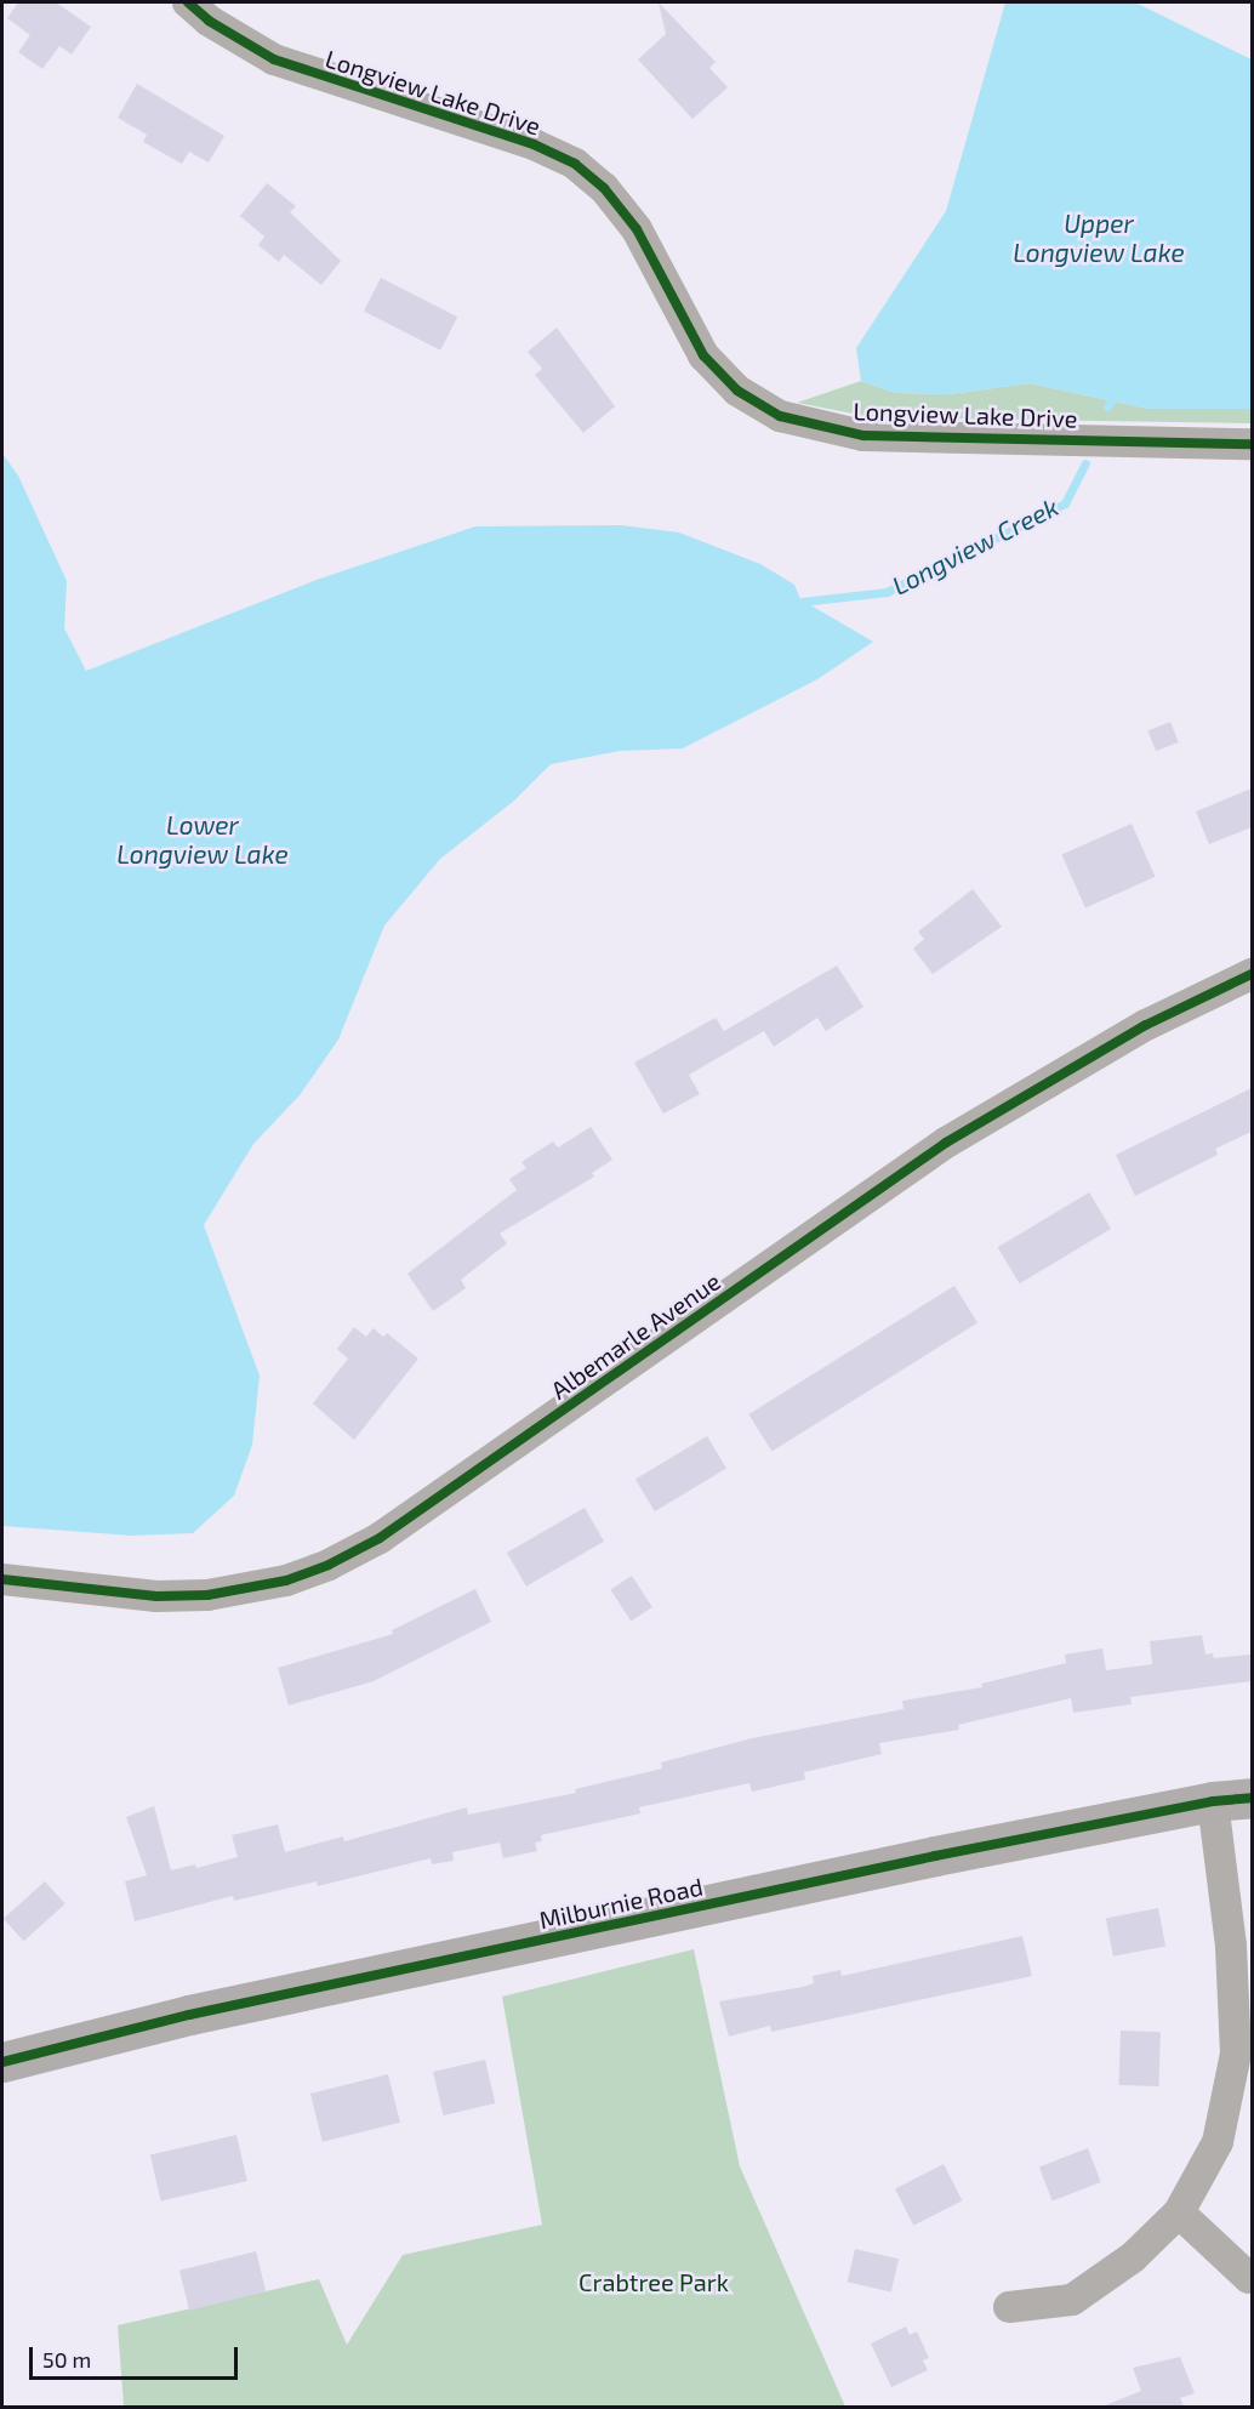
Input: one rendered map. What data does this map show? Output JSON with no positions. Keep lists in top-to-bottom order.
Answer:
{
  "streets": {
    "street": ["Longview Lake Drive", "Albemarle Avenue", "Milburnie Road"]
  },
  "water": ["Upper Longview Lake", "Longview Creek", "Lower Longview Lake"],
  "parks": ["Crabtree Park"],
  "scale_bar": "50 m"
}
